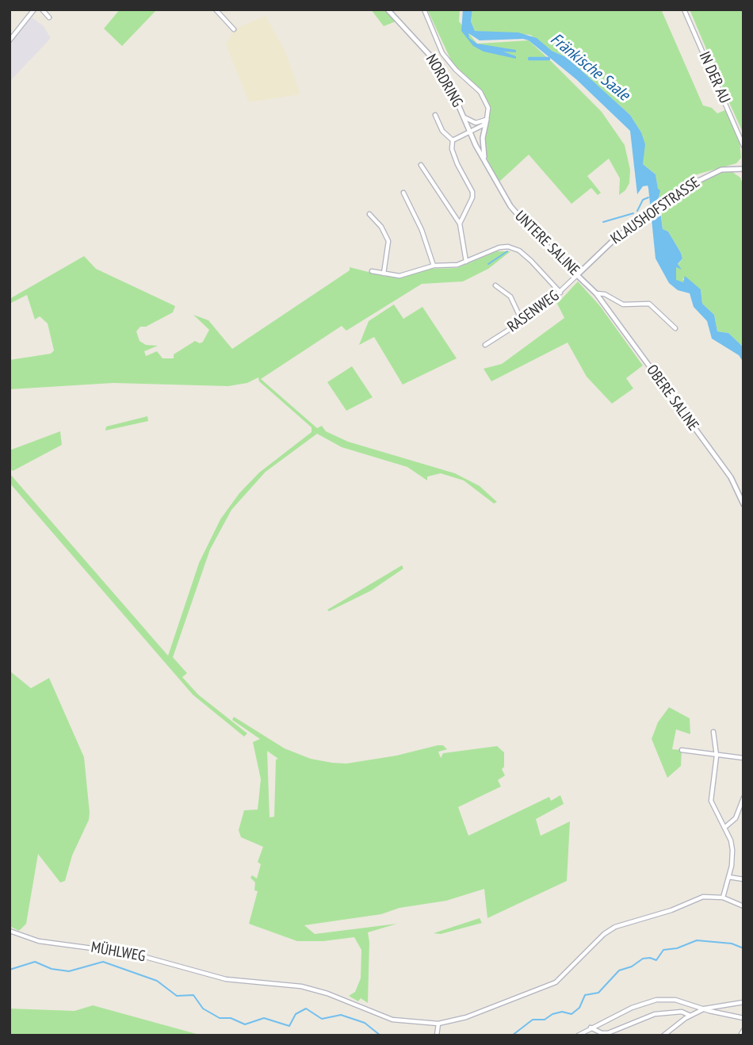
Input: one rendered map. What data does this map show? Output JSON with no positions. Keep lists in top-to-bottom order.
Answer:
{
  "streets": {
    "main road": [
      "NORDRING",
      "KLAUSHOFSTRASSE",
      "UNTERE SALINE",
      "OBERE SALINE"
    ],
    "street": ["IN DER AU", "RASENWEG", "MÜHLWEG"]
  },
  "crossings": [
    ["NORDRING", "UNTERE SALINE"],
    ["KLAUSHOFSTRASSE", "UNTERE SALINE"],
    ["KLAUSHOFSTRASSE", "RASENWEG"],
    ["UNTERE SALINE", "RASENWEG"],
    ["UNTERE SALINE", "OBERE SALINE"]
  ],
  "water": ["Fränkische Saale"]
}
